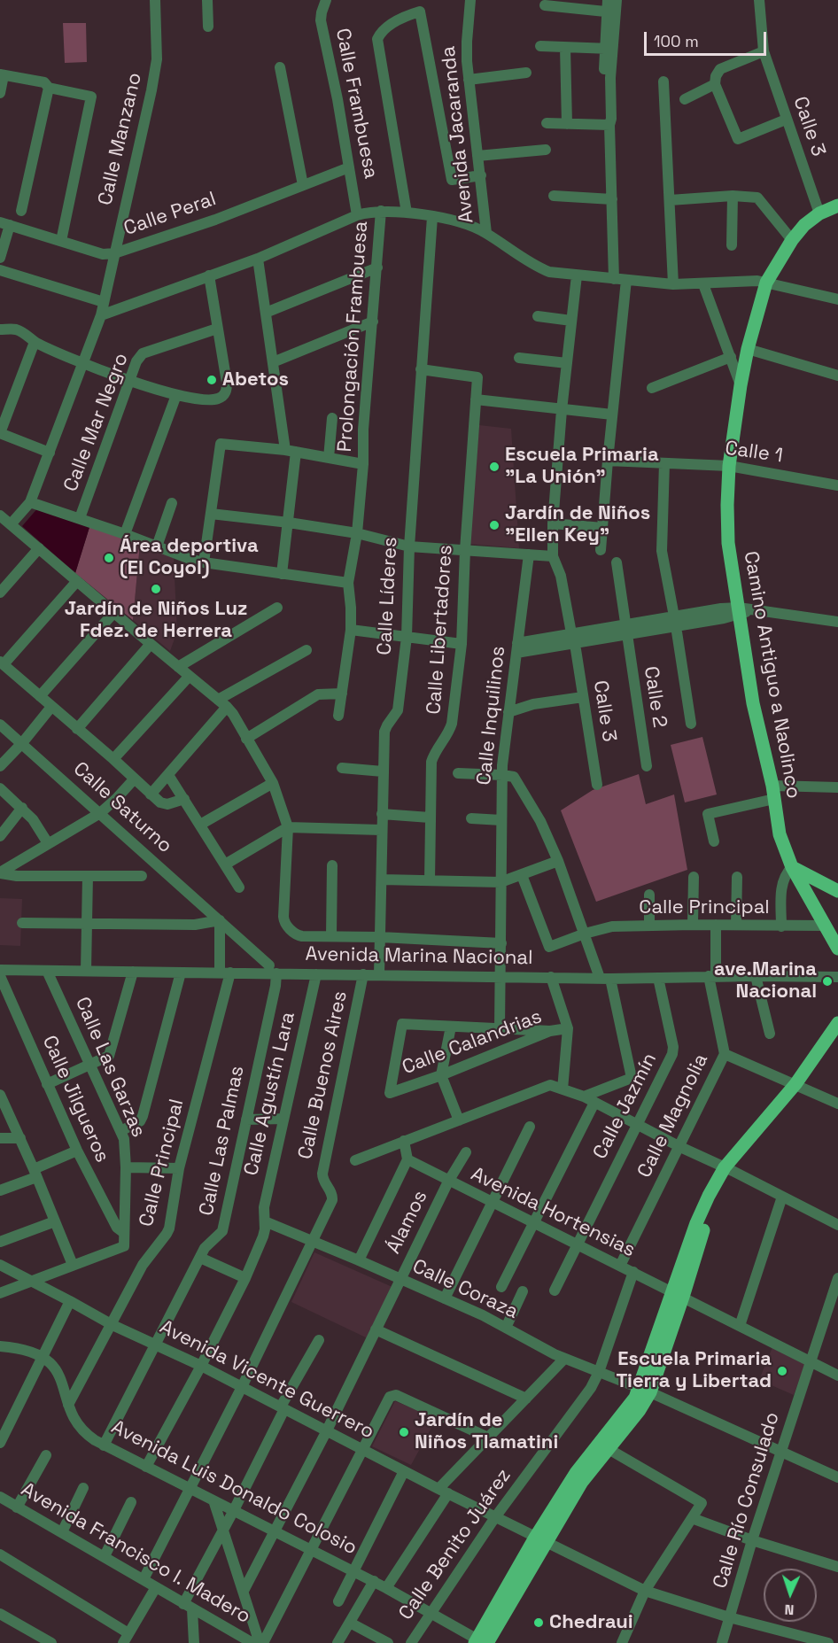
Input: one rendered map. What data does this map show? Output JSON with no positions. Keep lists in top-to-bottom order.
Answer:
{
  "streets": {
    "main road": ["Camino Antiguo a Naolinco"],
    "street": [
      "Calle Frambuesa",
      "Calle 3",
      "Avenida Jacaranda",
      "Calle Manzano",
      "Calle Peral",
      "Prolongación Frambuesa",
      "Calle Mar Negro",
      "Calle 1",
      "Calle Líderes",
      "Calle Libertadores",
      "Calle 2",
      "Calle Inquilinos",
      "Calle Saturno",
      "Calle Principal",
      "Avenida Marina Nacional",
      "Calle Calandrias",
      "Calle Las Garzas",
      "Calle Buenos Aires",
      "Calle Agustín Lara",
      "Calle Jilgueros",
      "Calle Jazmín",
      "Calle Magnolia",
      "Calle Las Palmas",
      "Avenida Hortensias",
      "Álamos",
      "Calle Coraza",
      "Avenida Vicente Guerrero",
      "Avenida Luis Donaldo Colosio",
      "Calle Río Consulado",
      "Calle Benito Juárez",
      "Avenida Francisco I. Madero"
    ]
  },
  "crossings": [
    ["Calle Frambuesa", "Calle Peral"],
    ["Calle 3", "Camino Antiguo a Naolinco"],
    ["Calle Manzano", "Calle Peral"],
    ["Calle 1", "Camino Antiguo a Naolinco"],
    ["Calle Líderes", "Calle Libertadores"],
    ["Calle Líderes", "Avenida Marina Nacional"],
    ["Camino Antiguo a Naolinco", "Calle Principal"],
    ["Calle Inquilinos", "Avenida Marina Nacional"],
    ["Calle Saturno", "Calle Principal"],
    ["Calle Saturno", "Avenida Marina Nacional"],
    ["Calle Saturno", "Calle Las Palmas"],
    ["Calle Principal", "Avenida Marina Nacional"],
    ["Calle Principal", "Calle Magnolia"],
    ["Calle Principal", "Avenida Vicente Guerrero"],
    ["Calle Principal", "Avenida Luis Donaldo Colosio"],
    ["Avenida Marina Nacional", "Calle Las Garzas"],
    ["Avenida Marina Nacional", "Calle Buenos Aires"],
    ["Avenida Marina Nacional", "Calle Agustín Lara"],
    ["Avenida Marina Nacional", "Calle Jazmín"],
    ["Avenida Marina Nacional", "Calle Magnolia"],
    ["Avenida Marina Nacional", "Calle Las Palmas"],
    ["Calle Las Garzas", "Calle Jilgueros"],
    ["Calle Buenos Aires", "Calle Coraza"],
    ["Calle Buenos Aires", "Avenida Vicente Guerrero"],
    ["Calle Buenos Aires", "Avenida Luis Donaldo Colosio"],
    ["Calle Buenos Aires", "Avenida Francisco I. Madero"],
    ["Calle Agustín Lara", "Calle Coraza"],
    ["Calle Agustín Lara", "Avenida Vicente Guerrero"],
    ["Calle Agustín Lara", "Avenida Luis Donaldo Colosio"],
    ["Calle Jazmín", "Avenida Hortensias"],
    ["Calle Magnolia", "Avenida Hortensias"],
    ["Calle Las Palmas", "Avenida Vicente Guerrero"],
    ["Calle Las Palmas", "Avenida Luis Donaldo Colosio"],
    ["Avenida Hortensias", "Álamos"],
    ["Avenida Hortensias", "Calle Río Consulado"],
    ["Avenida Hortensias", "Calle Benito Juárez"],
    ["Álamos", "Calle Coraza"],
    ["Álamos", "Avenida Vicente Guerrero"],
    ["Álamos", "Avenida Luis Donaldo Colosio"],
    ["Calle Coraza", "Calle Río Consulado"],
    ["Calle Coraza", "Calle Benito Juárez"],
    ["Avenida Vicente Guerrero", "Calle Río Consulado"],
    ["Avenida Vicente Guerrero", "Calle Benito Juárez"],
    ["Avenida Luis Donaldo Colosio", "Calle Benito Juárez"]
  ],
  "places": [
    "Abetos",
    "Escuela Primaria \"La Unión\"",
    "Jardín de Niños \"Ellen Key\"",
    "Área deportiva (El Coyol)",
    "Jardín de Niños Luz Fdez. de Herrera",
    "ave.Marina Nacional",
    "Escuela Primaria Tierra y Libertad",
    "Jardín de Niños Tlamatini",
    "Chedraui"
  ],
  "scale_bar": "100 m",
  "north": "bottom"
}
